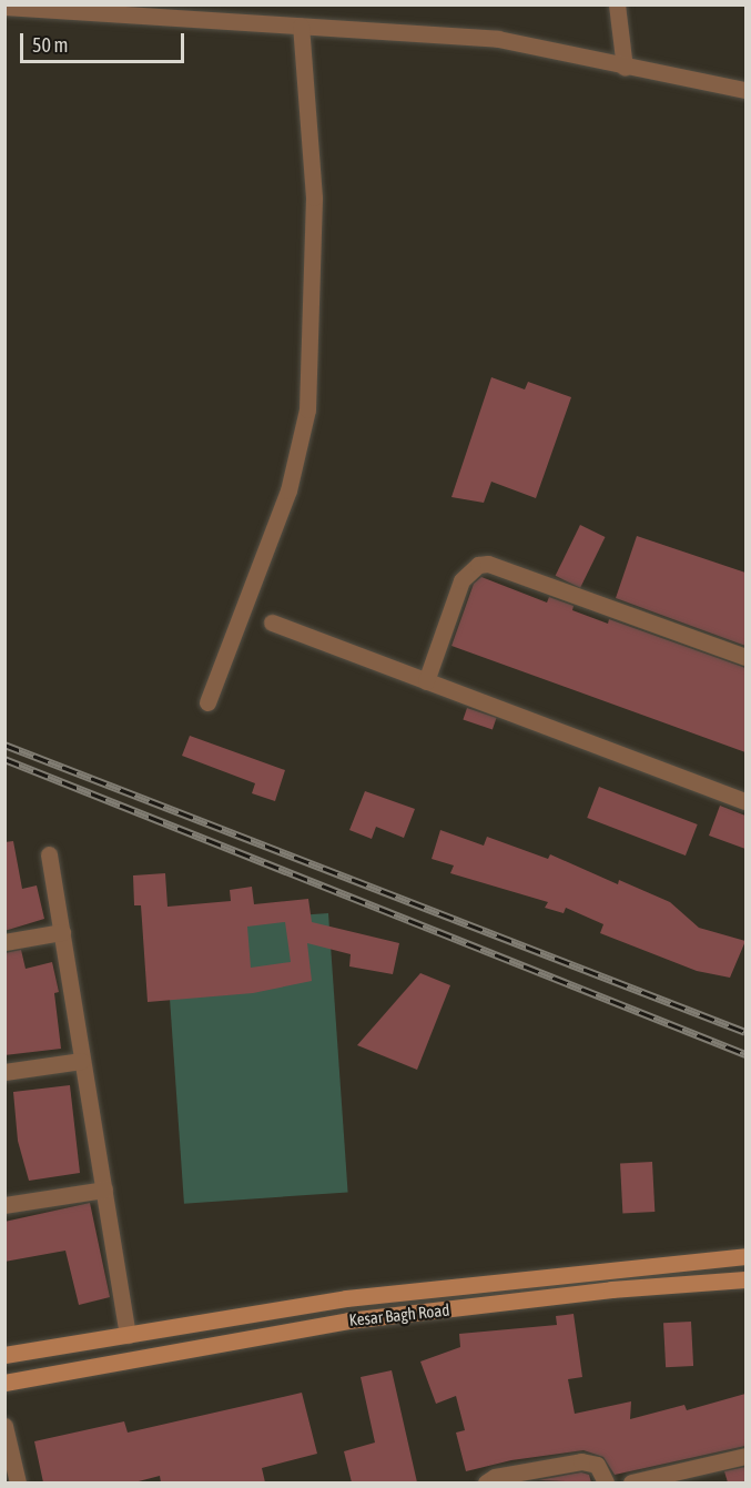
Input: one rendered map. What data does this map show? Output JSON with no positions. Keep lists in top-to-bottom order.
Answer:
{
  "streets": {
    "main road": ["Kesar Bagh Road"]
  },
  "scale_bar": "50 m"
}
